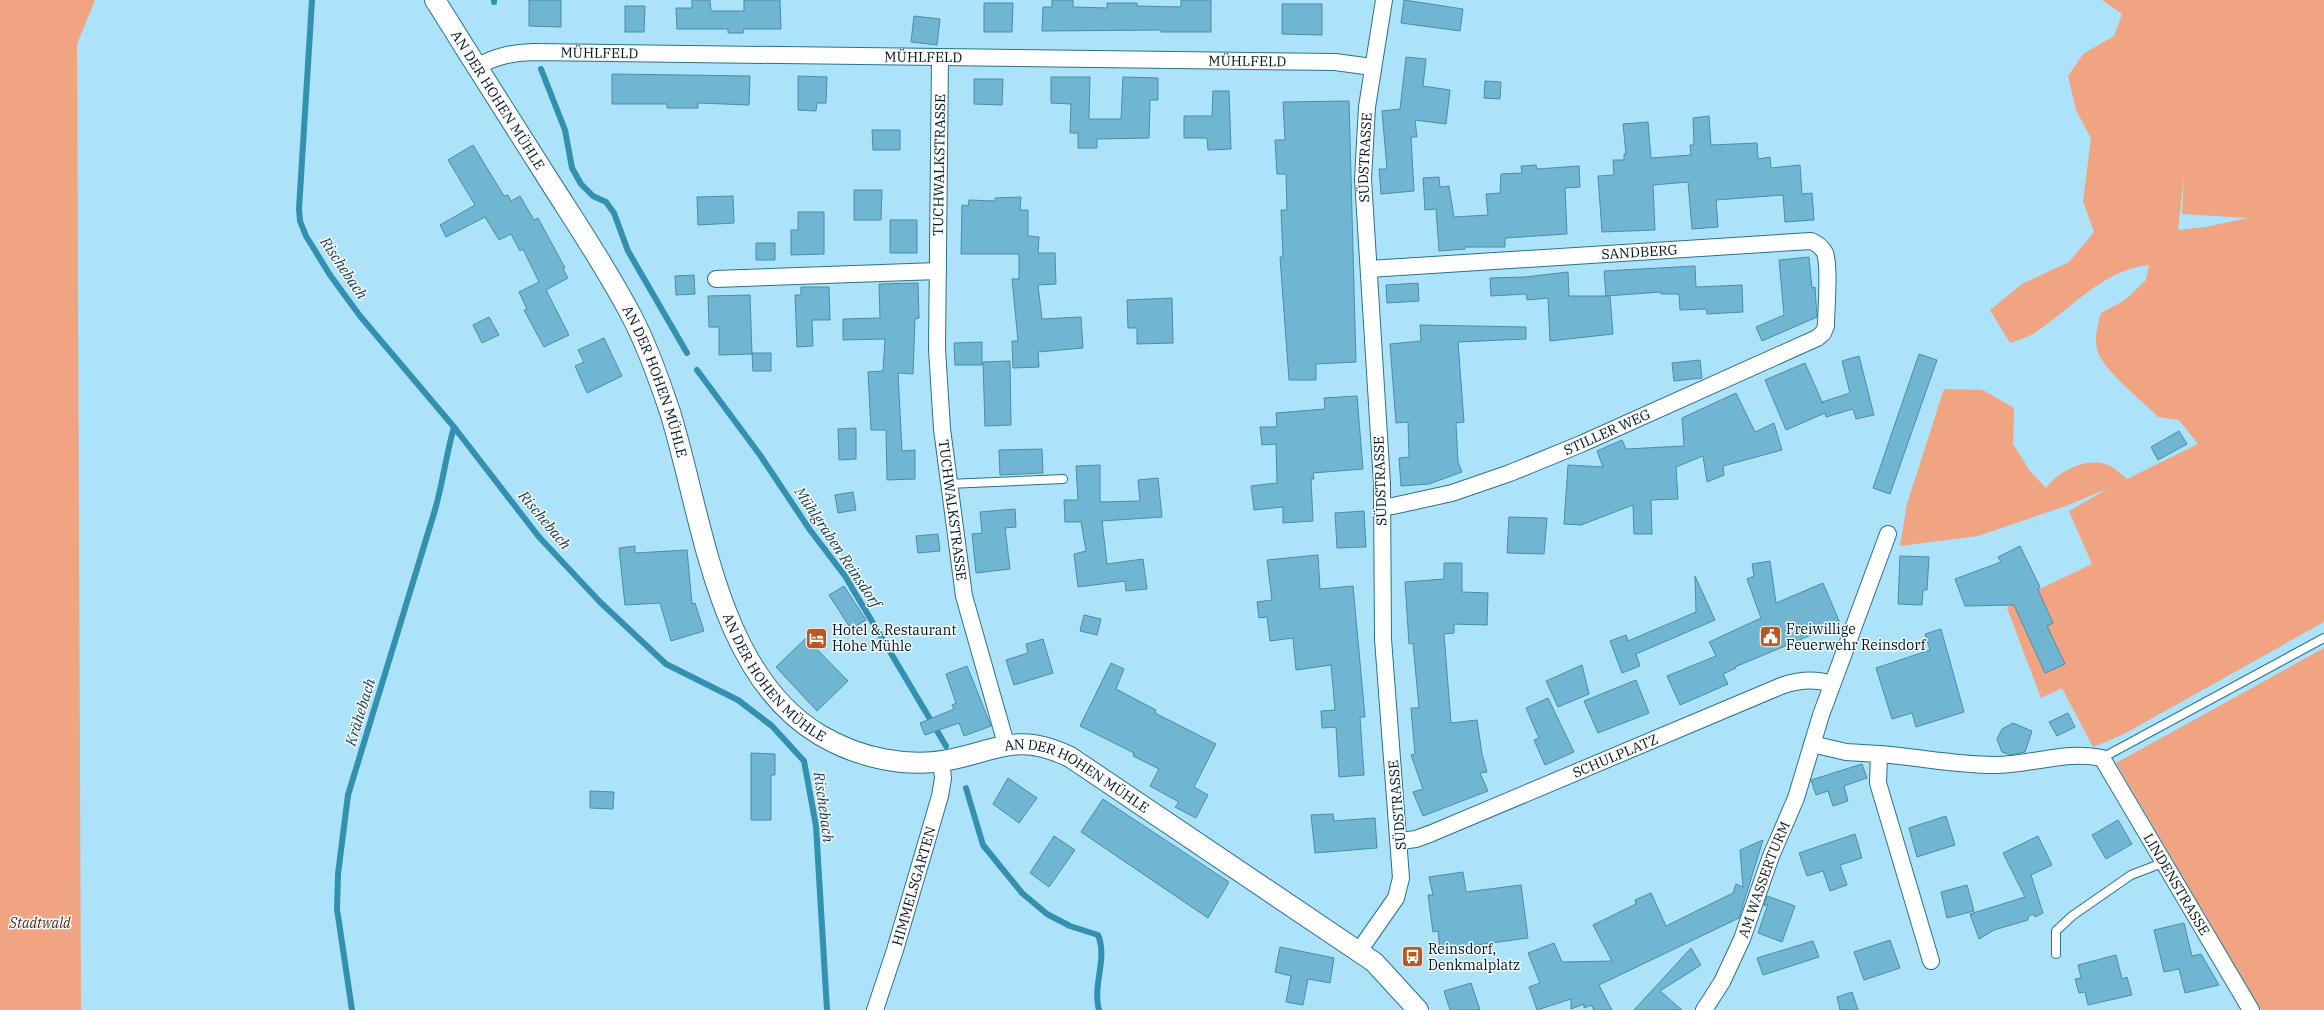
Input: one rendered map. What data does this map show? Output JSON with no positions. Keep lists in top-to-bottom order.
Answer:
{
  "streets": {
    "street": [
      "MÜHLFELD",
      "AN DER HOHEN MÜHLE",
      "SÜDSTRASSE",
      "TUCHWALKSTRASSE",
      "SANDBERG",
      "STILLER WEG",
      "SCHULPLATZ",
      "AM WASSERTURM",
      "LINDENSTRASSE",
      "HIMMELSGARTEN"
    ]
  },
  "crossings": [
    ["MÜHLFELD", "AN DER HOHEN MÜHLE"],
    ["MÜHLFELD", "SÜDSTRASSE"],
    ["MÜHLFELD", "TUCHWALKSTRASSE"],
    ["AN DER HOHEN MÜHLE", "SÜDSTRASSE"],
    ["AN DER HOHEN MÜHLE", "TUCHWALKSTRASSE"],
    ["AN DER HOHEN MÜHLE", "HIMMELSGARTEN"],
    ["SÜDSTRASSE", "SANDBERG"],
    ["SÜDSTRASSE", "STILLER WEG"],
    ["SÜDSTRASSE", "SCHULPLATZ"],
    ["SANDBERG", "STILLER WEG"],
    ["SCHULPLATZ", "AM WASSERTURM"]
  ],
  "water": ["Rischebach", "Mühlgraben Reinsdorf", "Krähebach"],
  "parks": ["Stadtwald"],
  "places": {
    "public building": ["Freiwillige Feuerwehr Reinsdorf"],
    "hotel": ["Hotel & Restaurant Hohe Mühle"],
    "bus stop": ["Reinsdorf, Denkmalplatz"]
  }
}
